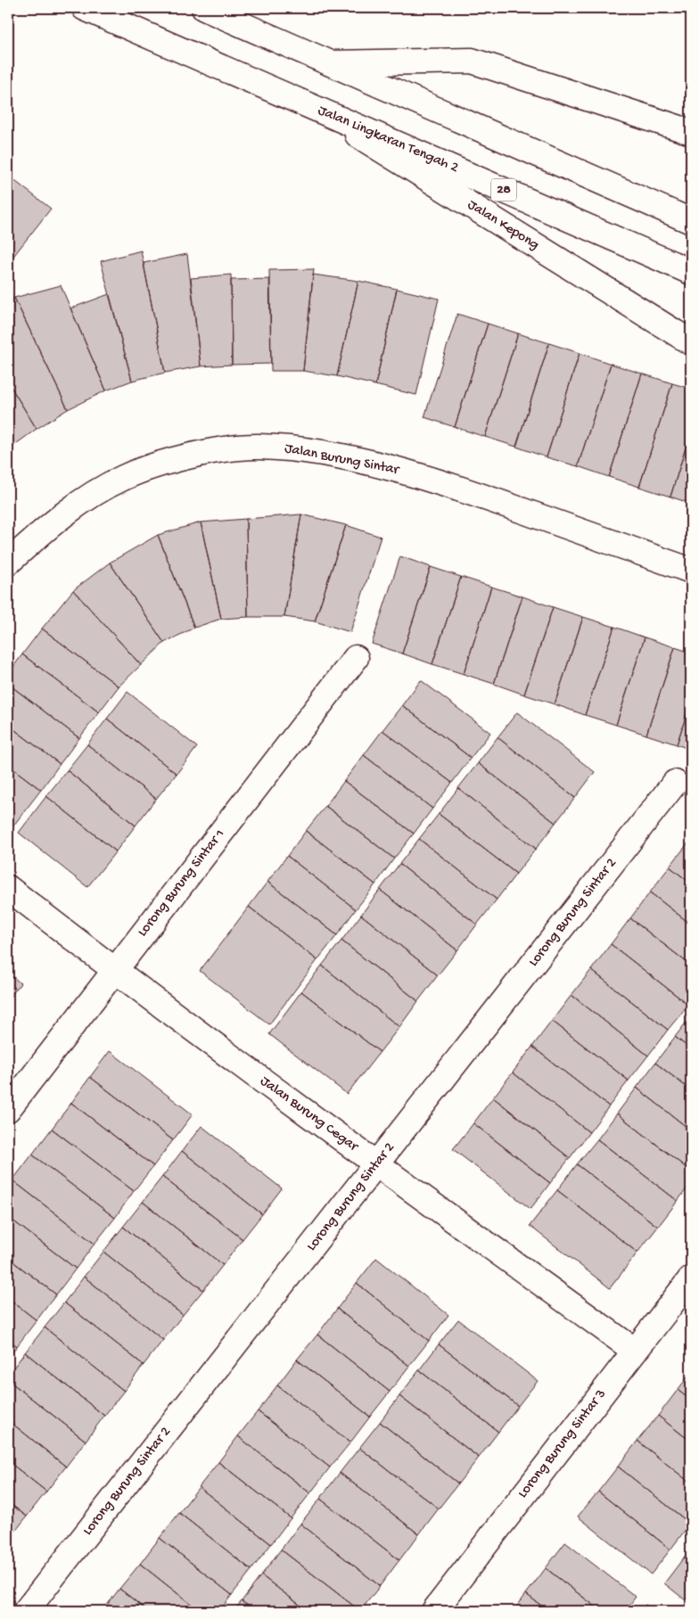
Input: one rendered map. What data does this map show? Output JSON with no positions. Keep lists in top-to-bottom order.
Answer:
{
  "streets": {
    "main road": [
      "Jalan Lingkaran Tengah 2",
      "28",
      "Jalan Kepong",
      "Jalan Burung Sintar",
      "Lorong Burung Sintar 1",
      "Lorong Burung Sintar 2",
      "Jalan Burung Cegar",
      "Lorong Burung Sintar 3"
    ]
  },
  "crossings": [
    ["Jalan Lingkaran Tengah 2", "Jalan Kepong"],
    ["Lorong Burung Sintar 1", "Jalan Burung Cegar"],
    ["Lorong Burung Sintar 2", "Jalan Burung Cegar"],
    ["Jalan Burung Cegar", "Lorong Burung Sintar 3"]
  ]
}
